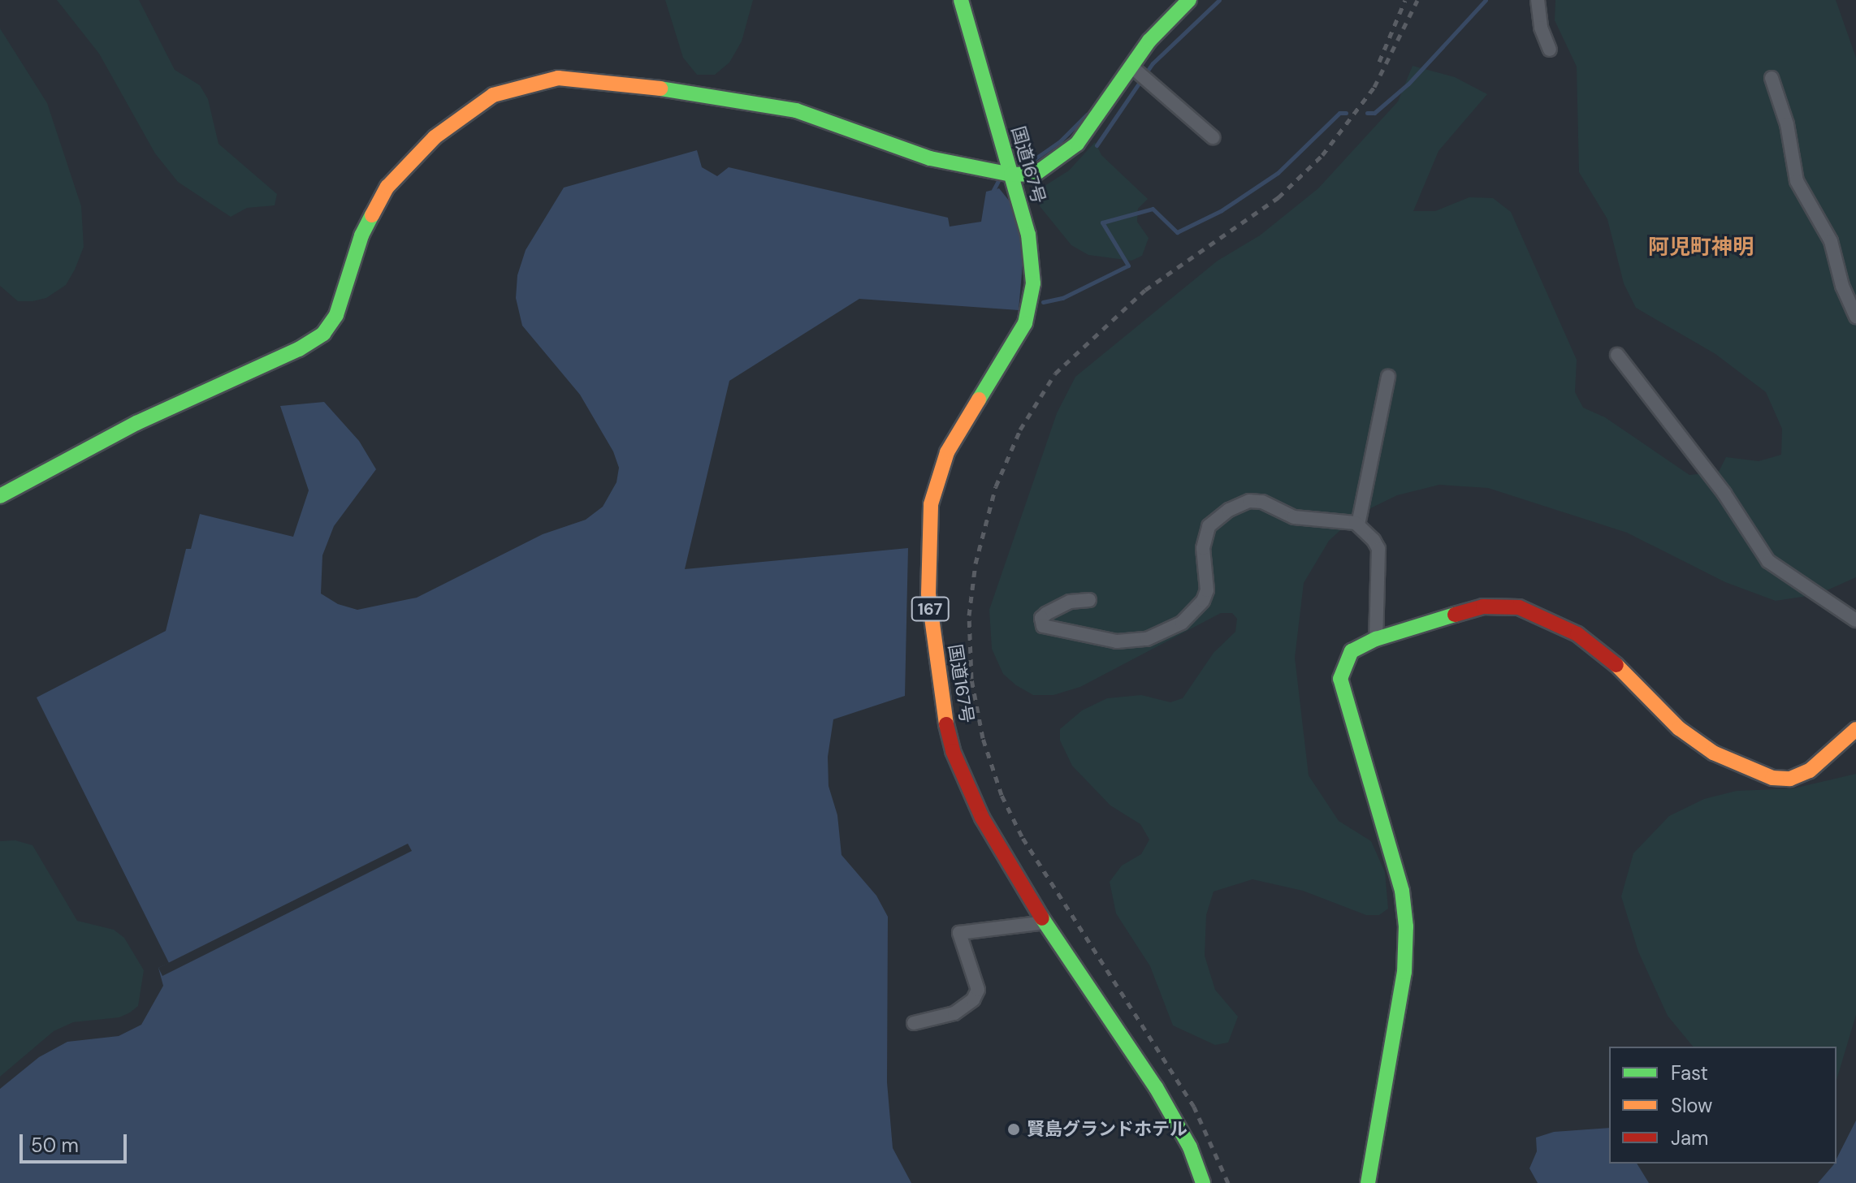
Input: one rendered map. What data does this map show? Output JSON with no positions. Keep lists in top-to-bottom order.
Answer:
{
  "streets": {
    "main road": ["国道167号", "167"]
  },
  "districts": ["阿児町神明"],
  "places": ["賢島グランドホテル"],
  "legend": ["Fast", "Slow", "Jam"],
  "scale_bar": "50 m"
}
